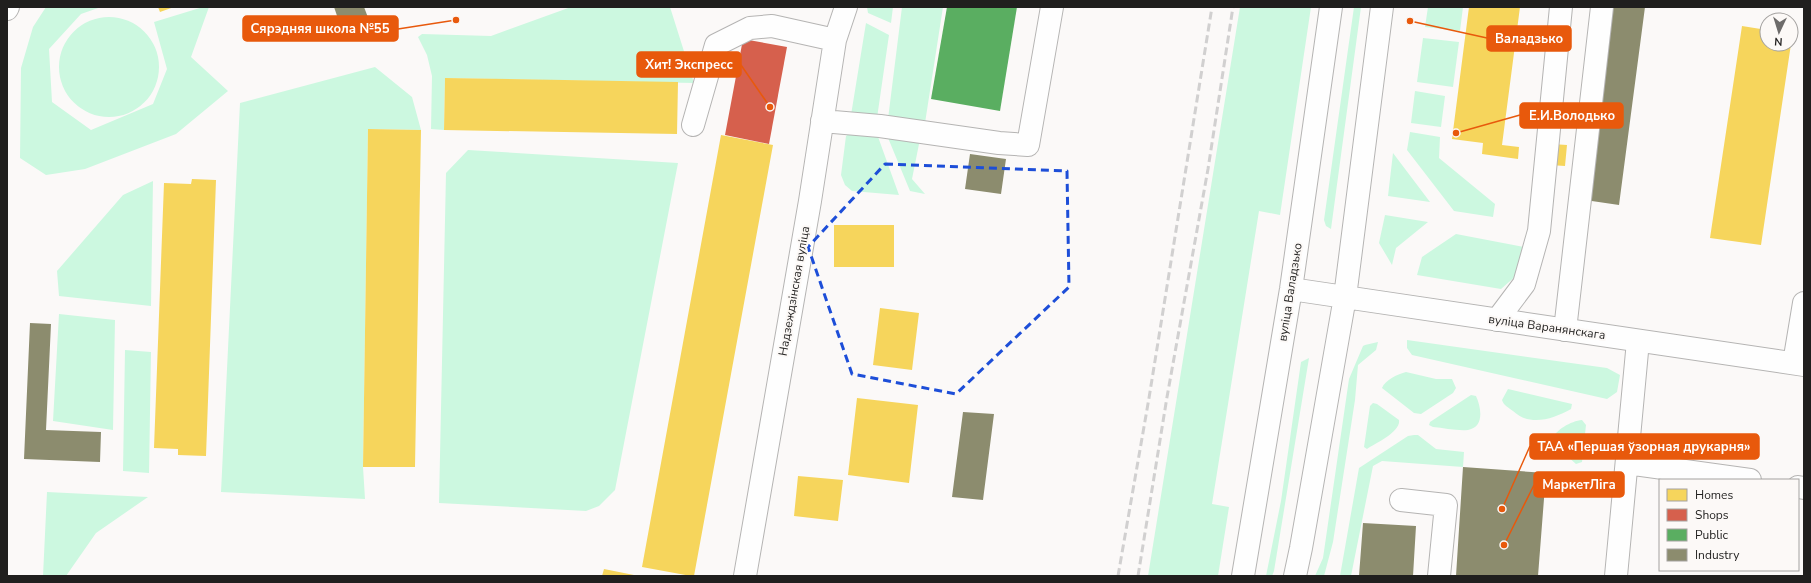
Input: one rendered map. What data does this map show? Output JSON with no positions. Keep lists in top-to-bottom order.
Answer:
{
  "streets": {
    "main road": ["Надзеждзінская вуліца", "вуліца Валадзько", "вуліца Варанянскага"]
  },
  "crossings": [
    ["вуліца Валадзько", "вуліца Варанянскага"]
  ],
  "places": [
    "Сярэдняя школа №55",
    "Валадзько",
    "Хит! Экспресс",
    "Е.И.Володько",
    "ТАА «Першая ўзорная друкарня»",
    "МаркетЛіга"
  ],
  "legend": [
    "Homes",
    "Shops",
    "Public",
    "Industry"
  ],
  "north": "bottom"
}
